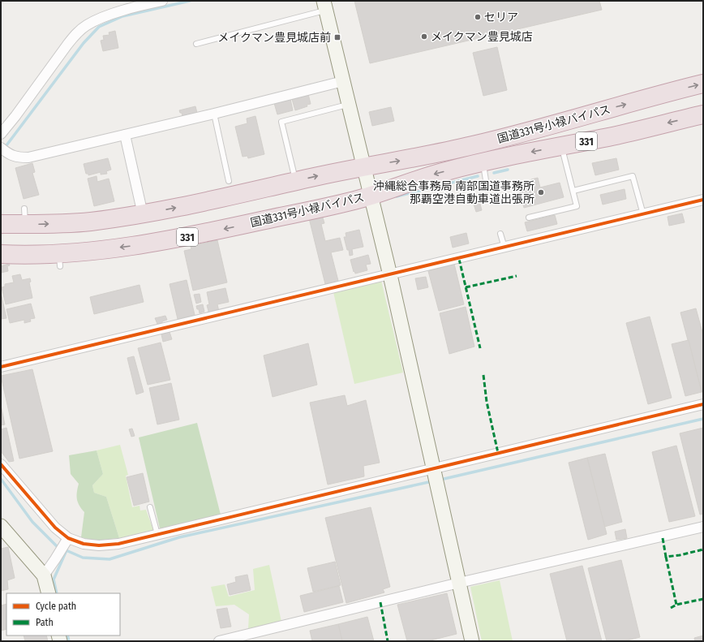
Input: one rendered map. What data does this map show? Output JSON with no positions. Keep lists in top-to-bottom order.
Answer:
{
  "streets": {
    "highway": ["国道331号小禄バイパス", "331"]
  },
  "places": {
    "other": ["セリア", "メイクマン豊見城店", "沖縄総合事務局 南部国道事務所 那覇空港自動車道出張所"],
    "transit": ["メイクマン豊見城店前"]
  },
  "legend": ["Cycle path", "Path"]
}
